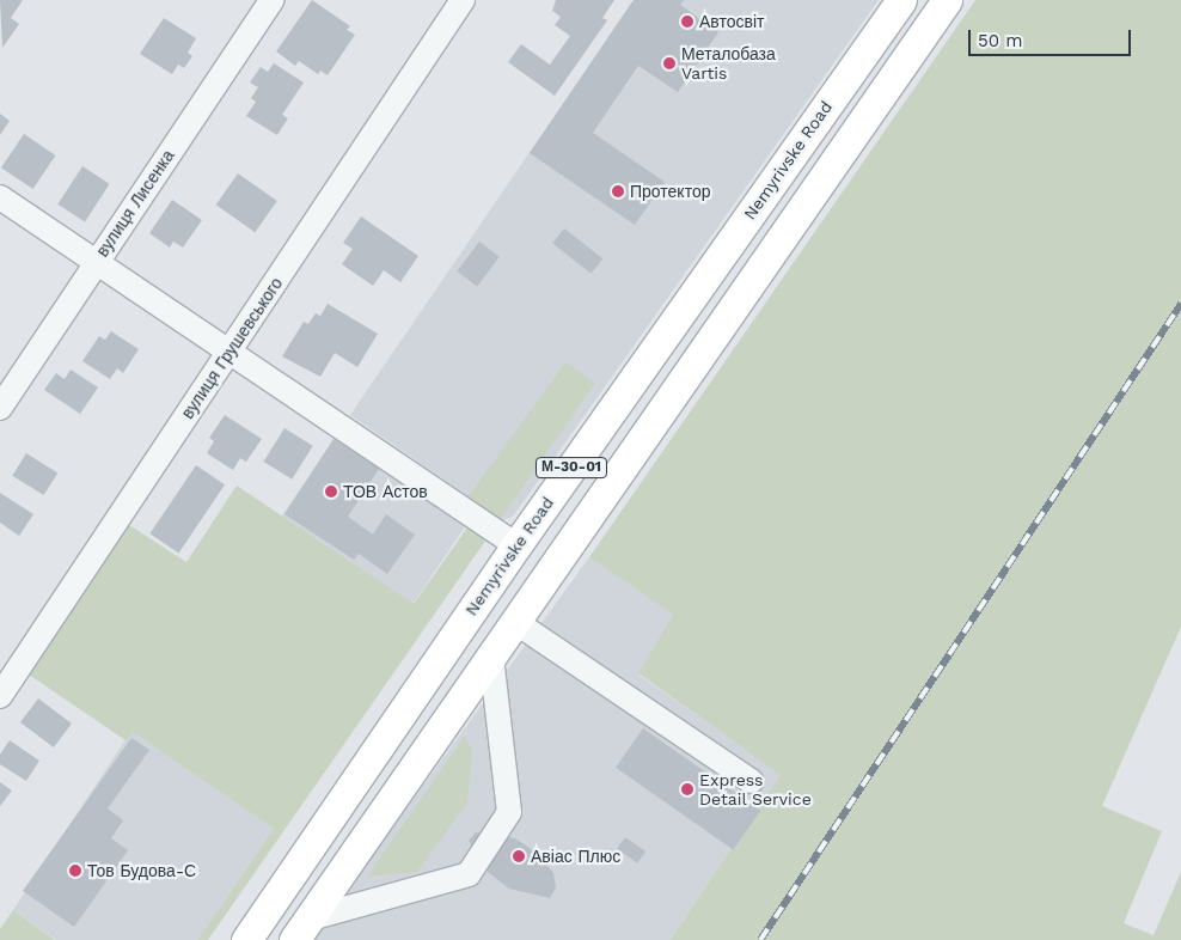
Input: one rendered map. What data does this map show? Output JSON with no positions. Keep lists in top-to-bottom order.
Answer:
{
  "streets": {
    "main road": ["Nemyrivske Road", "М-30-01"],
    "street": ["вулиця Лисенка", "вулиця Грушевського"]
  },
  "places": [
    "Автосвіт",
    "Металобаза Vartis",
    "Протектор",
    "ТОВ Астов",
    "Express Detail Service",
    "Авіас Плюс",
    "Тов Будова-С"
  ],
  "scale_bar": "50 m"
}
